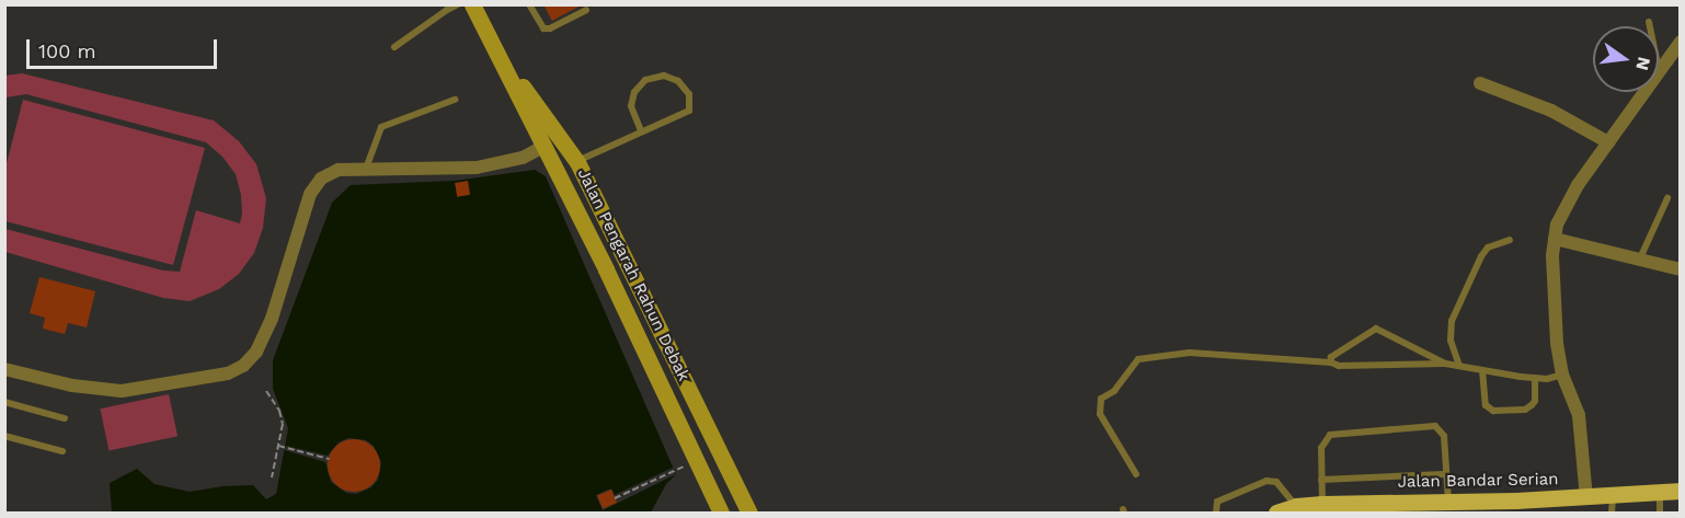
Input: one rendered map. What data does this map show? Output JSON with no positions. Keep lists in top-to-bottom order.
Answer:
{
  "streets": {
    "main road": ["Jalan Bandar Serian"],
    "street": ["Jalan Pengarah Rahun Debak"]
  },
  "scale_bar": "100 m",
  "north": "right"
}
